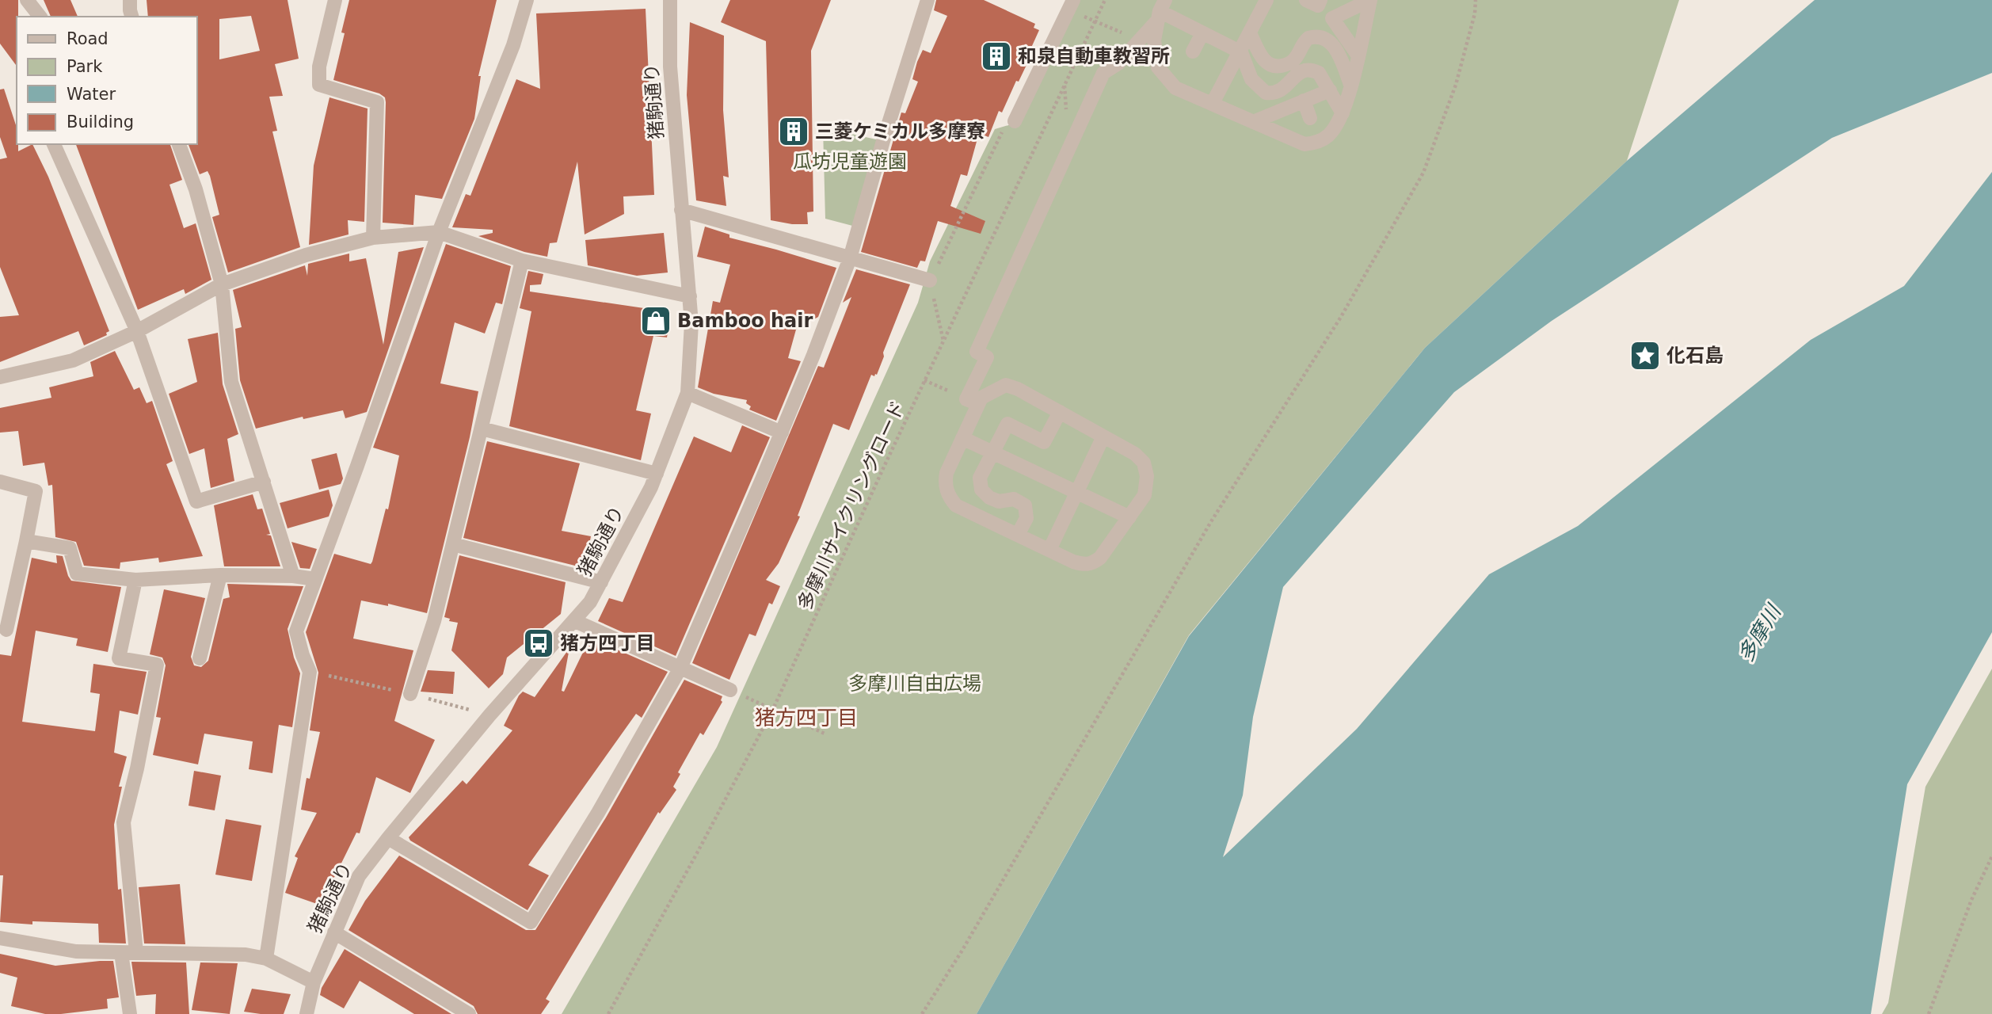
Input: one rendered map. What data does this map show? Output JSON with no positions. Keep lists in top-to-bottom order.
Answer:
{
  "streets": {
    "street": ["猪駒通り"],
    "path": ["多摩川サイクリングロード"]
  },
  "districts": ["猪方四丁目"],
  "water": ["多摩川"],
  "parks": ["瓜坊児童遊園", "多摩川自由広場"],
  "places": {
    "building": ["和泉自動車教習所", "三菱ケミカル多摩寮"],
    "shop": ["Bamboo hair"],
    "place": ["化石島"],
    "bus stop": ["猪方四丁目"]
  },
  "legend": [
    "Road",
    "Park",
    "Water",
    "Building"
  ]
}
